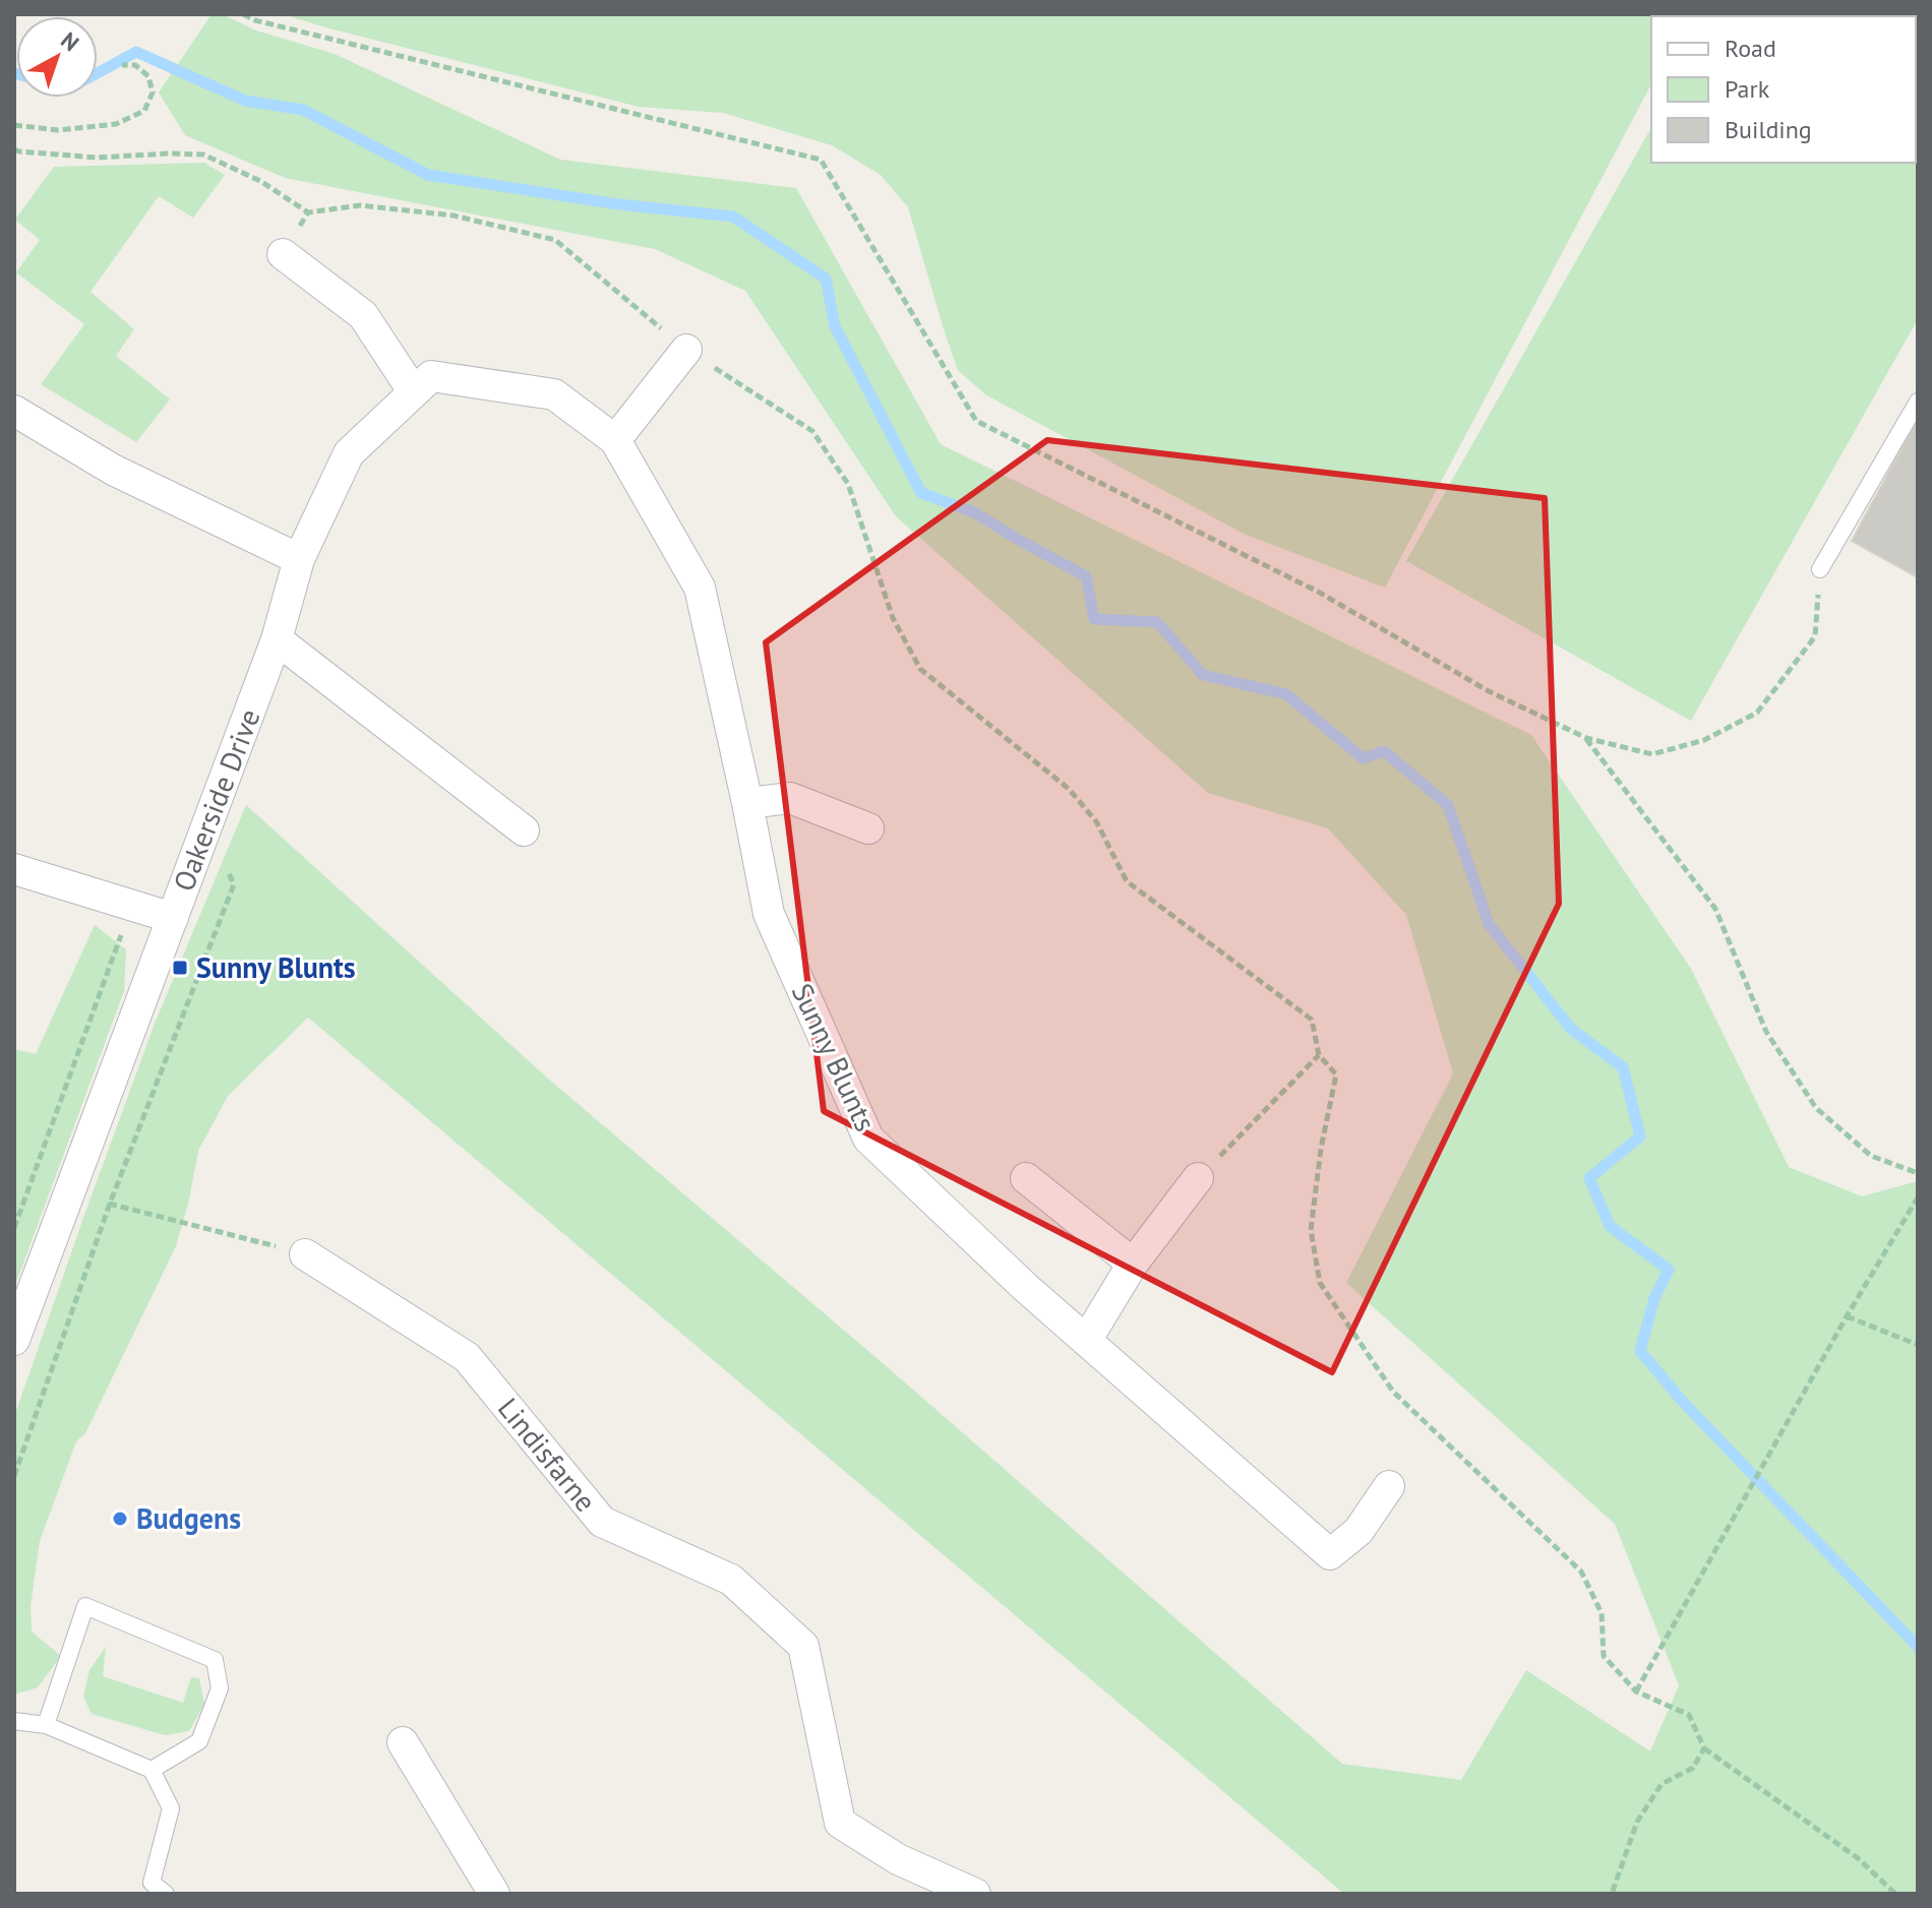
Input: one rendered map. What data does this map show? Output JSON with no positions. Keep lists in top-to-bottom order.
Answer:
{
  "streets": {
    "street": ["Oakerside Drive", "Sunny Blunts", "Lindisfarne"]
  },
  "crossings": [
    ["Oakerside Drive", "Sunny Blunts"]
  ],
  "places": {
    "transit": ["Sunny Blunts"],
    "other": ["Budgens"]
  },
  "legend": ["Road", "Park", "Building"],
  "north": "top right"
}
